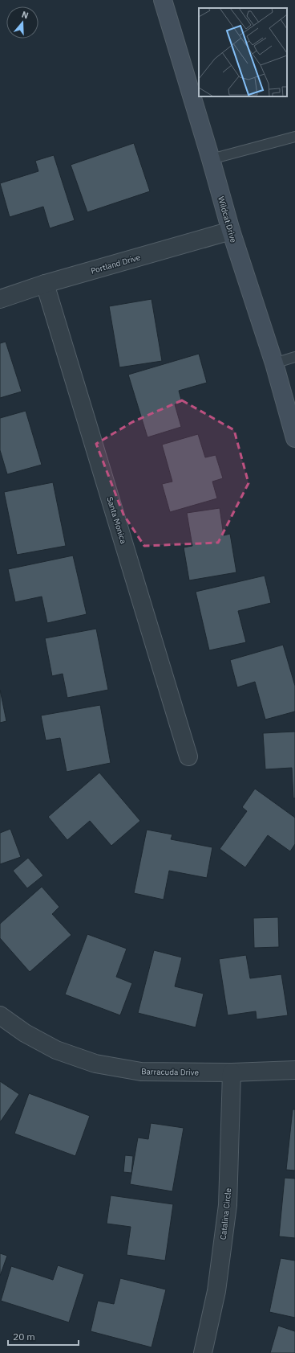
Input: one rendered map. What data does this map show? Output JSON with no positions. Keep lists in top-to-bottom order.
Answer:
{
  "streets": {
    "main road": ["Wildcat Drive"],
    "street": [
      "Portland Drive",
      "Santa Monica",
      "Barracuda Drive",
      "Catalina Circle"
    ]
  },
  "crossings": [
    ["Wildcat Drive", "Portland Drive"],
    ["Portland Drive", "Santa Monica"],
    ["Barracuda Drive", "Catalina Circle"]
  ],
  "scale_bar": "20 m",
  "north": "top"
}
